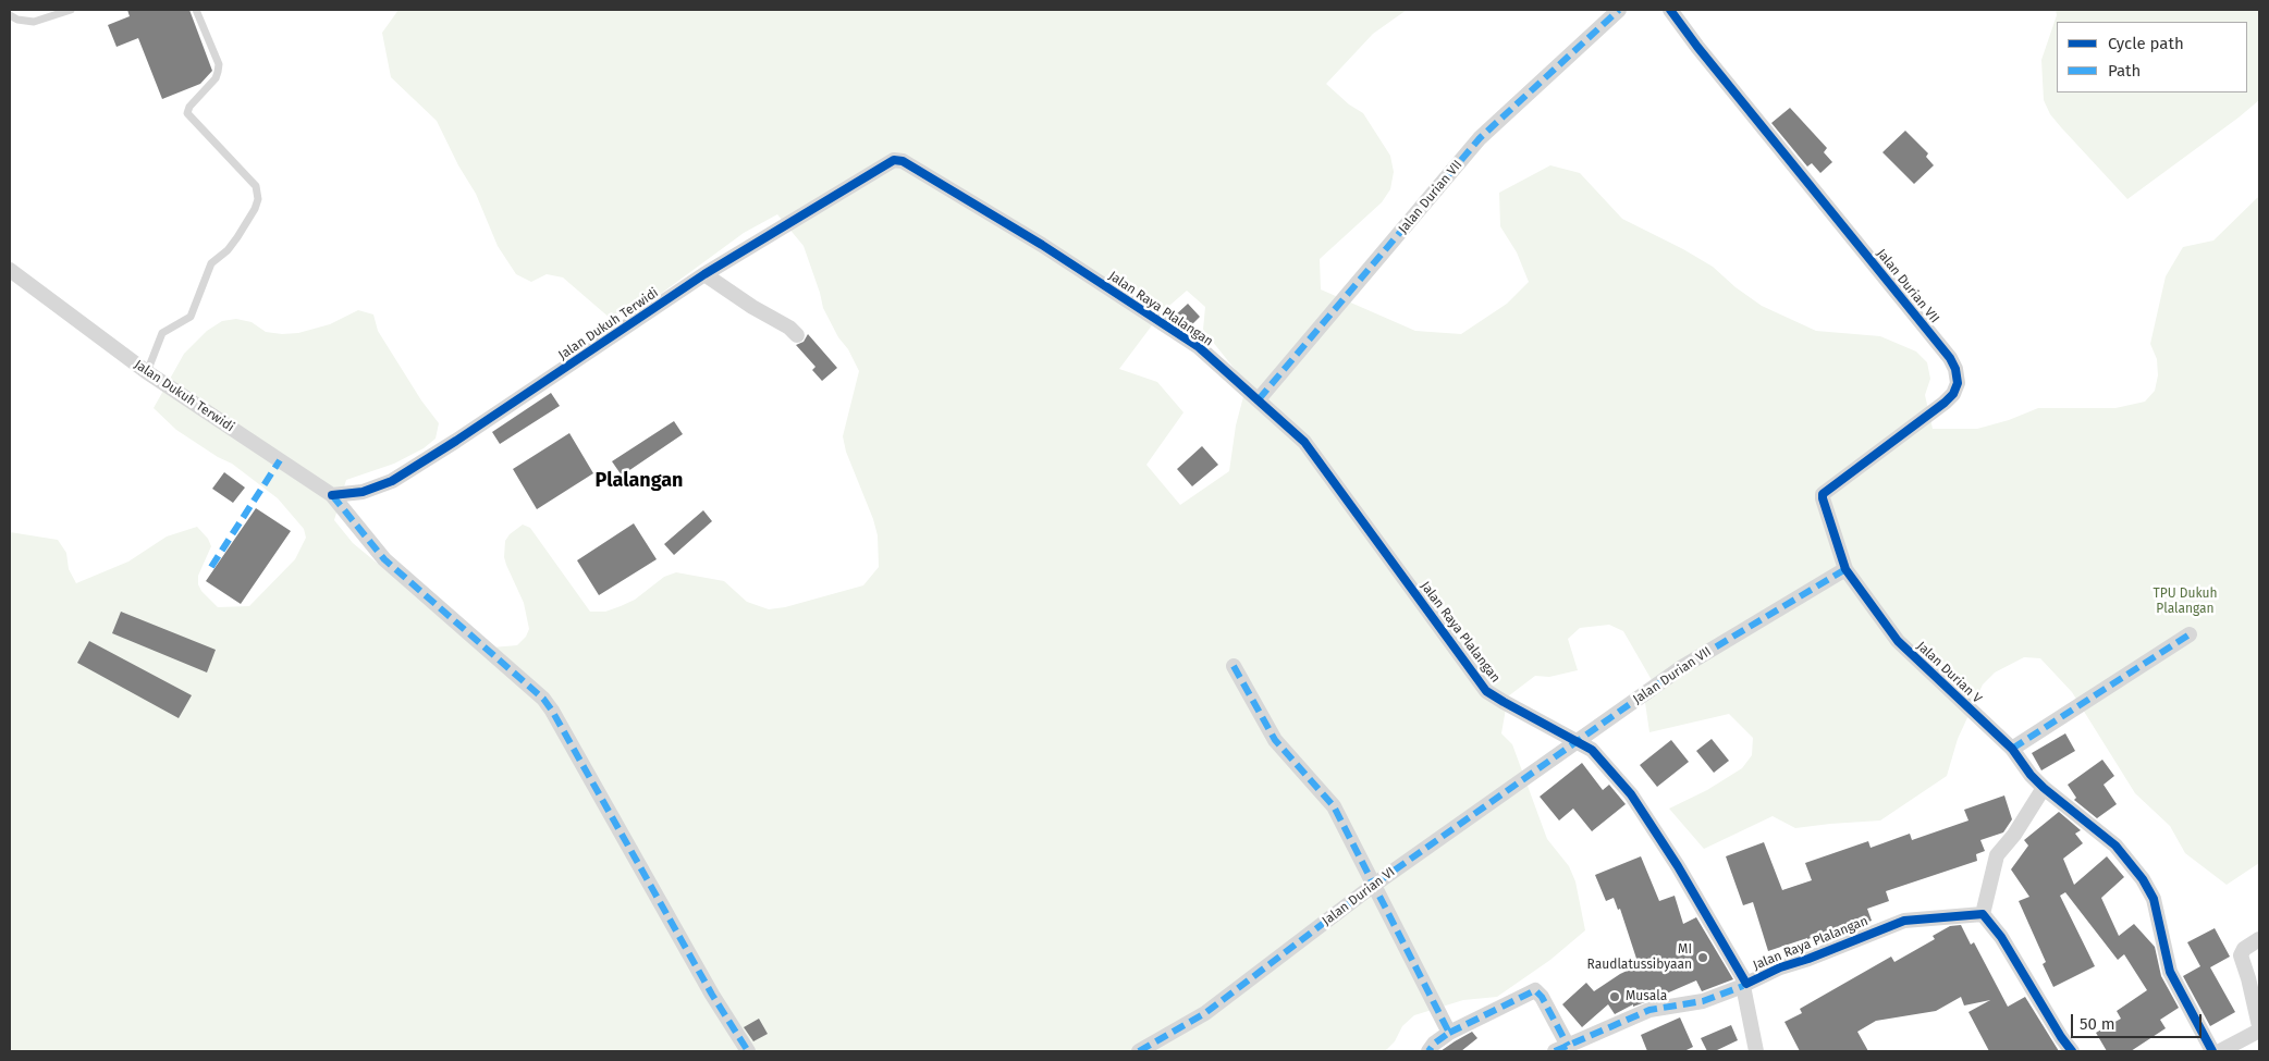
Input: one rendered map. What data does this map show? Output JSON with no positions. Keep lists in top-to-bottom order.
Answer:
{
  "streets": {
    "street": [
      "Jalan Durian VII",
      "Jalan Raya Plalangan",
      "Jalan Dukuh Terwidi",
      "Jalan Durian V",
      "Jalan Durian VI"
    ]
  },
  "crossings": [
    ["Jalan Durian VII", "Jalan Raya Plalangan"],
    ["Jalan Durian VII", "Jalan Durian V"],
    ["Jalan Durian VII", "Jalan Durian VI"],
    ["Jalan Raya Plalangan", "Jalan Dukuh Terwidi"],
    ["Jalan Raya Plalangan", "Jalan Durian VI"]
  ],
  "districts": ["Plalangan"],
  "parks": ["TPU Dukuh Plalangan"],
  "places": ["MI Raudlatussibyaan", "Musala"],
  "legend": ["Cycle path", "Path"],
  "scale_bar": "50 m"
}
